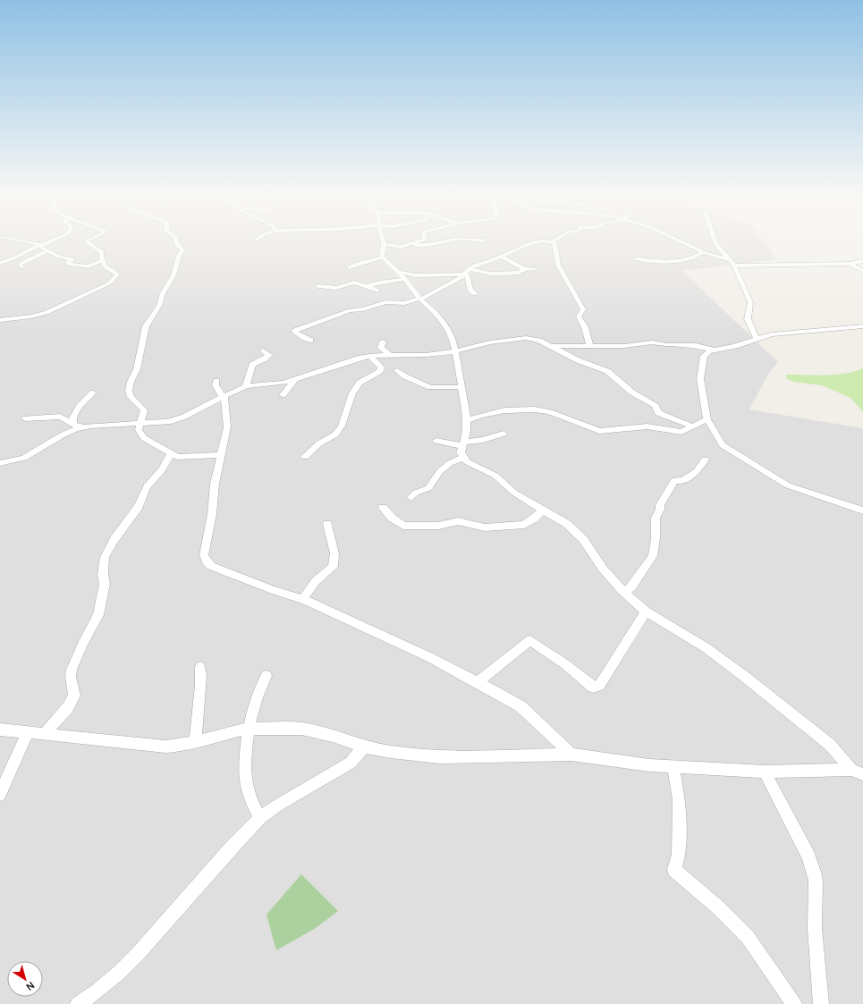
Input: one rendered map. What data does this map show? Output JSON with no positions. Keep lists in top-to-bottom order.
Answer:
{
  "north": "bottom right"
}
